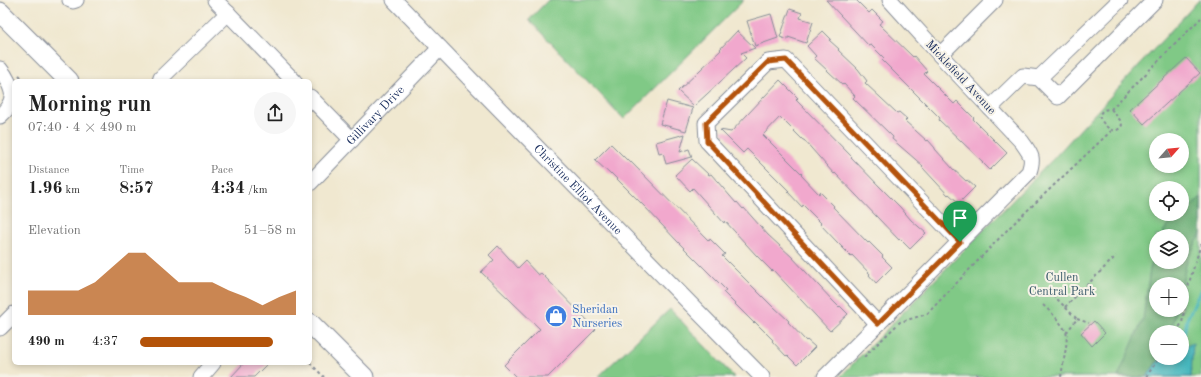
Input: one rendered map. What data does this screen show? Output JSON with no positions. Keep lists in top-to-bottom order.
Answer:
{
  "streets": {
    "street": ["Micklefield Avenue", "Gillivary Drive", "Christine Elliot Avenue"]
  },
  "crossings": [
    ["Gillivary Drive", "Christine Elliot Avenue"]
  ],
  "parks": ["Cullen Central Park"],
  "places": {
    "shop": ["Sheridan Nurseries"]
  },
  "north": "top right",
  "page": {
    "heading": ["Morning run", "07:40 · 4 × 490 m"],
    "map_buttons": ["+", "−"],
    "stats": [
      ["Distance", "1.96 km"],
      ["Time", "8:57"],
      ["Pace", "4:34 /km"]
    ],
    "chart": ["Elevation", "51–58 m"],
    "list": [
      {
        "name": "490 m",
        "note": "4:37"
      }
    ]
  }
}
